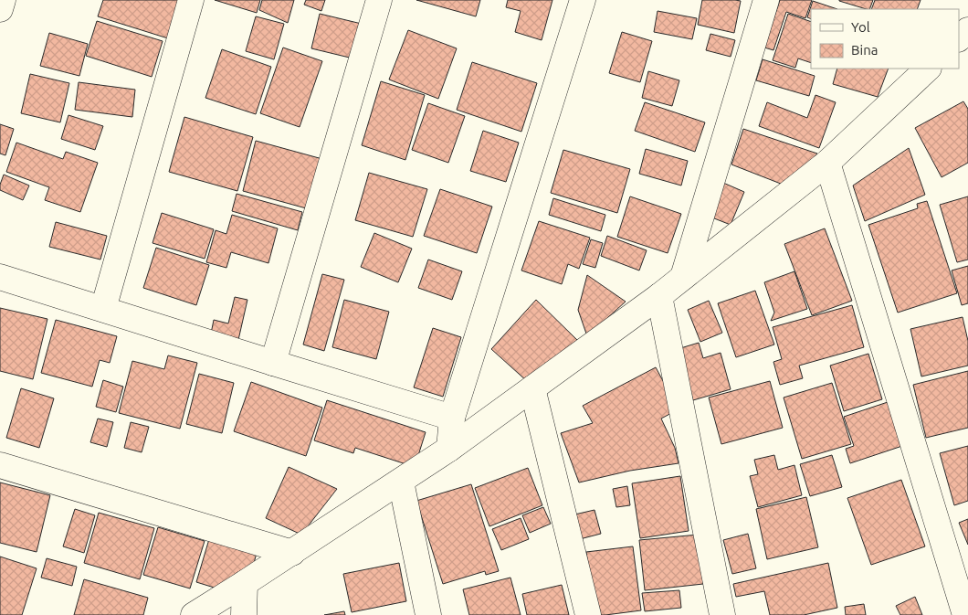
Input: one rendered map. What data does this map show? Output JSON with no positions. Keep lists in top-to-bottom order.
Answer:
{
  "legend": ["Yol", "Bina"]
}
